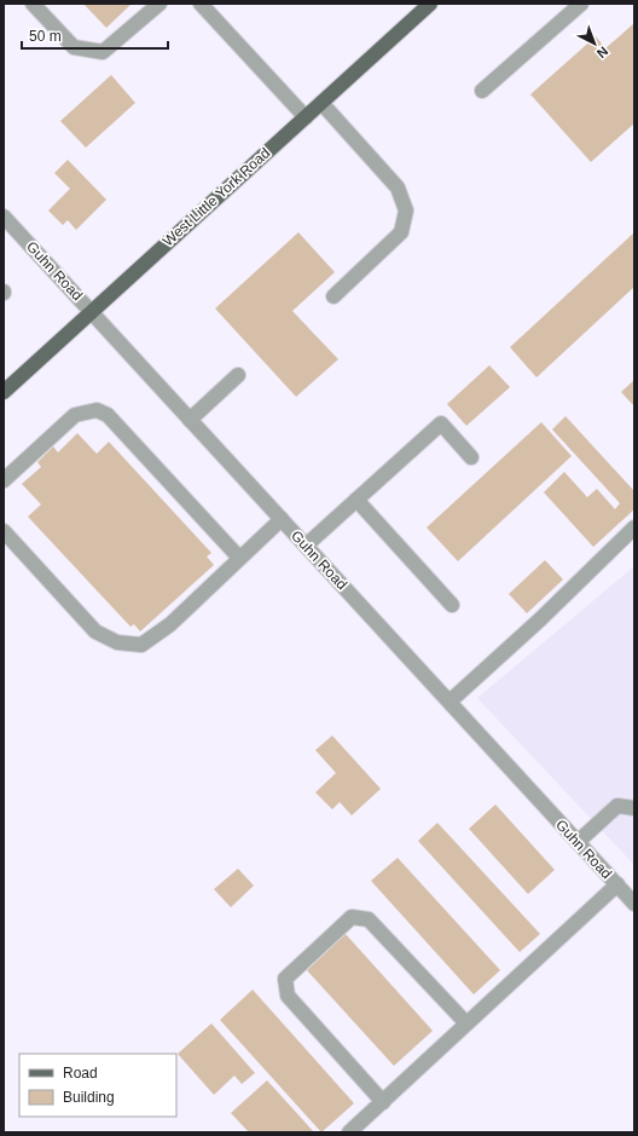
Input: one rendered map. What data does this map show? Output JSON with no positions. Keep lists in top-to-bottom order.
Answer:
{
  "streets": {
    "main road": ["West Little York Road"],
    "street": ["Guhn Road"]
  },
  "crossings": [
    ["West Little York Road", "Guhn Road"]
  ],
  "legend": ["Road", "Building"],
  "scale_bar": "50 m",
  "north": "bottom right"
}
